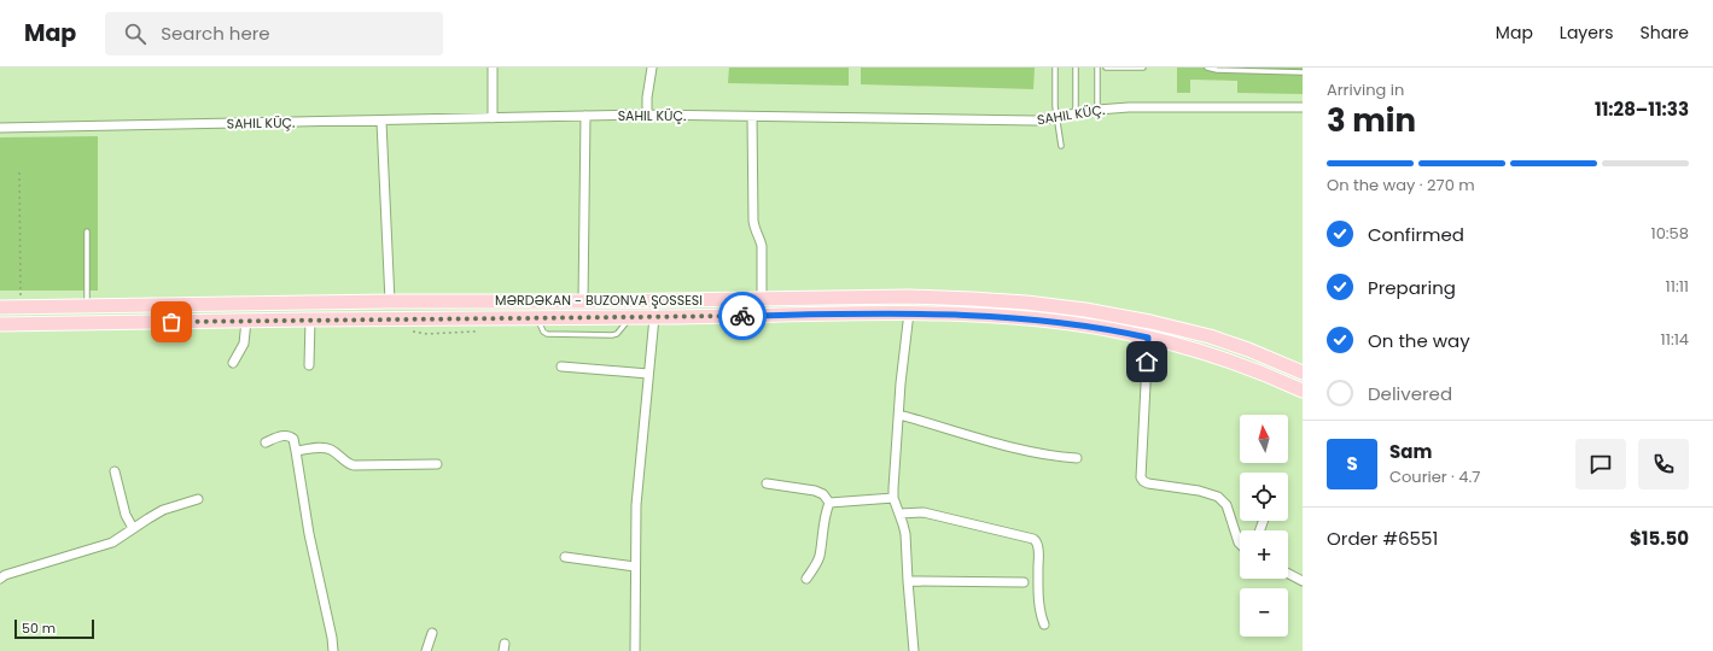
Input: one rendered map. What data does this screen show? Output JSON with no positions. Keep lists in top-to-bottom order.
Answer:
{
  "streets": {
    "main road": ["MƏRDƏKAN - BUZONVA ŞOSSESI"],
    "street": ["SAHIL KÜÇ."]
  },
  "scale_bar": "50 m",
  "north": "top",
  "page": {
    "header": "Map",
    "search": "Search here",
    "nav": ["Map", "Layers", "Share"],
    "heading": ["3 min", "Arriving in", "11:28–11:33"],
    "panel": [
      "Sam",
      "Courier · 4.7",
      "Order #6551",
      "$15.50"
    ],
    "bar": "On the way · 270 m",
    "list": [
      ["Confirmed", "10:58"],
      ["Preparing", "11:11"],
      ["On the way", "11:14"],
      "Delivered"
    ],
    "map_buttons": ["+", "−"],
    "round": "S",
    "scale": "50 m"
  }
}
